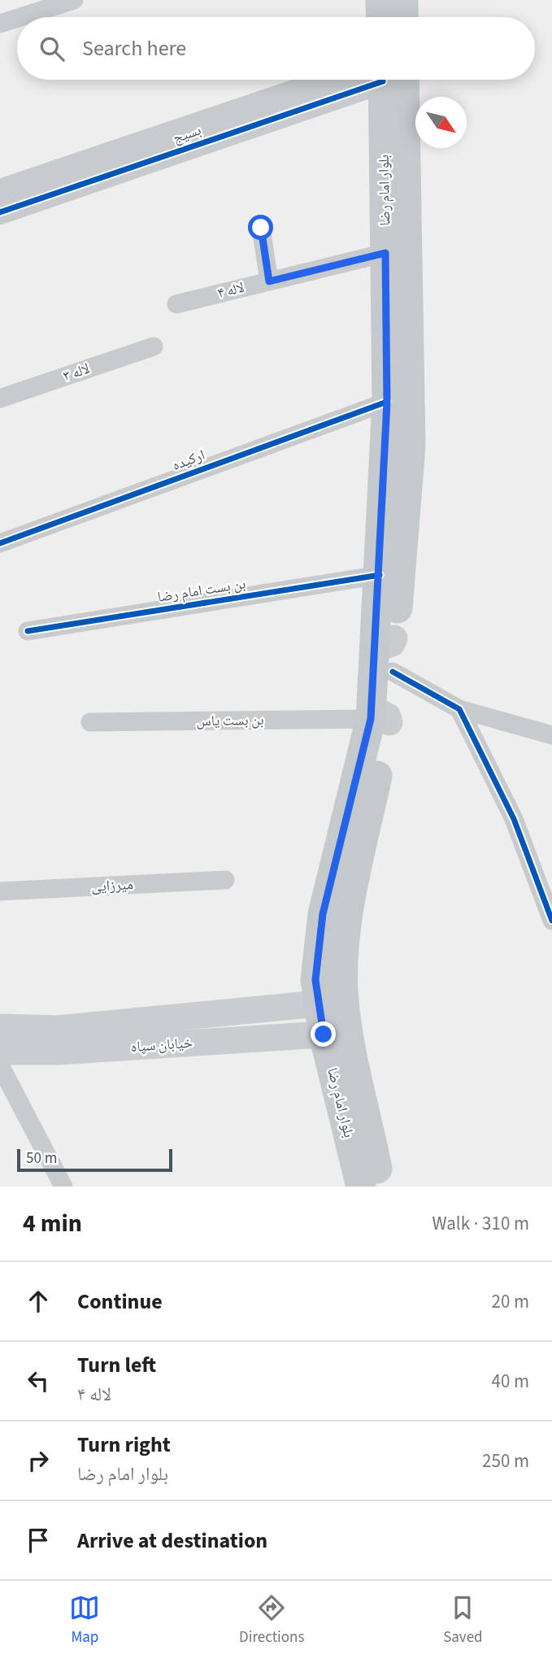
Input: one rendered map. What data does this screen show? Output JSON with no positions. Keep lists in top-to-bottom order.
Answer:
{
  "streets": {
    "main road": ["بلوار امام رضا", "خیابان سپاه"],
    "street": [
      "بسیج",
      "لاله ۴",
      "لاله ۳",
      "ارکیده",
      "بن بست امام رضا",
      "بن بست یاس",
      "میرزایی"
    ]
  },
  "crossings": [
    ["بلوار امام رضا", "لاله ۴"],
    ["بلوار امام رضا", "ارکیده"],
    ["بلوار امام رضا", "بن بست امام رضا"],
    ["بلوار امام رضا", "بن بست یاس"],
    ["بلوار امام رضا", "خیابان سپاه"]
  ],
  "scale_bar": "50 m",
  "north": "bottom right",
  "page": {
    "search": "Search here",
    "scale": "50 m",
    "heading": ["4 min", "Walk · 310 m"],
    "list": [
      ["Continue", "20 m"],
      ["Turn left", "لاله ۴", "40 m"],
      ["Turn right", "بلوار امام رضا", "250 m"],
      "Arrive at destination"
    ],
    "nav": ["Map", "Directions", "Saved"]
  }
}
